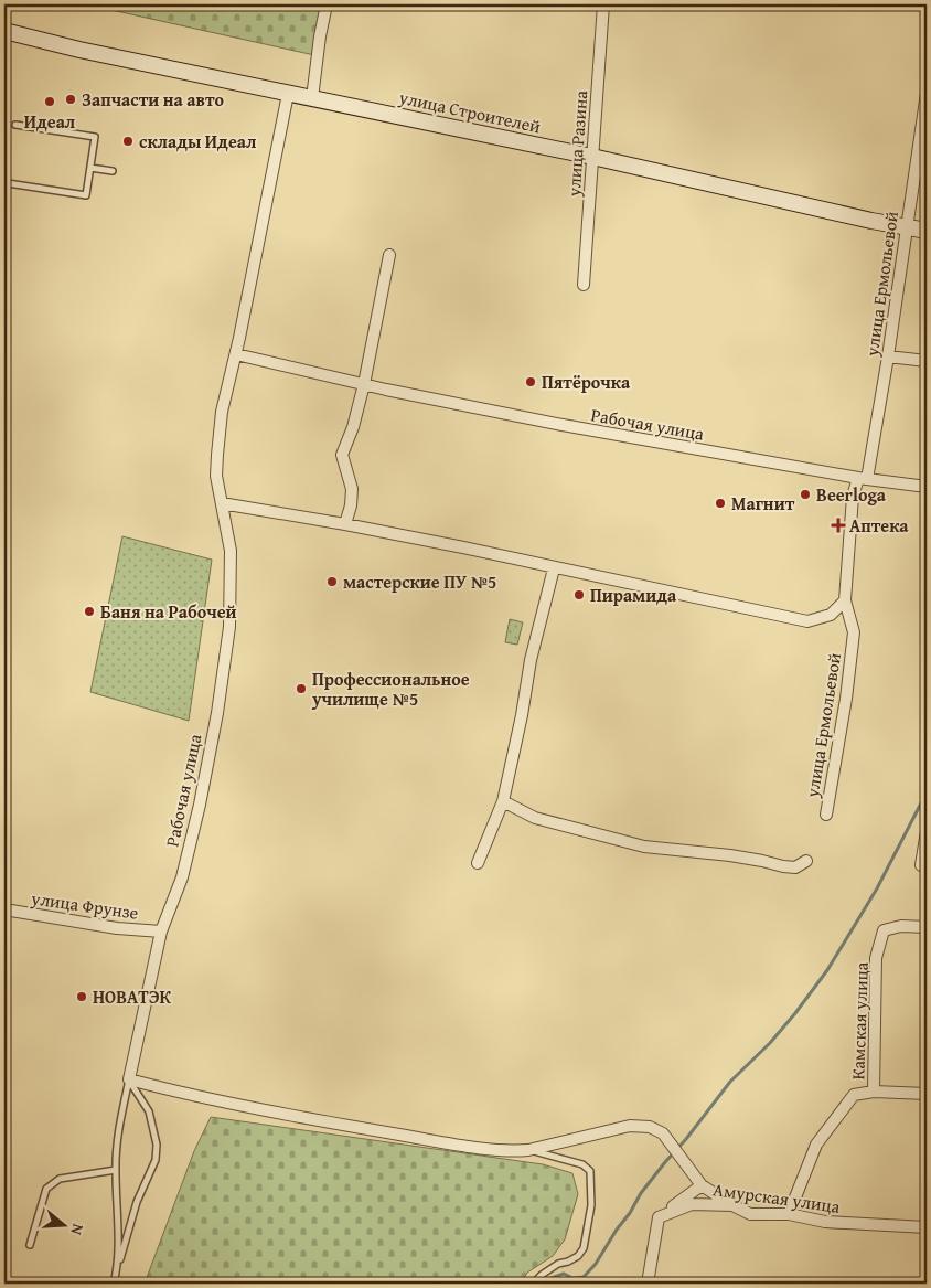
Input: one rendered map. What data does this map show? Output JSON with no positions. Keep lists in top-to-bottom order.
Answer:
{
  "streets": {
    "street": [
      "улица Строителей",
      "улица Разина",
      "улица Ермольевой",
      "Рабочая улица",
      "улица Фрунзе",
      "Камская улица",
      "Амурская улица"
    ]
  },
  "crossings": [
    ["улица Строителей", "улица Разина"],
    ["улица Строителей", "улица Ермольевой"],
    ["улица Строителей", "Рабочая улица"],
    ["улица Ермольевой", "Рабочая улица"],
    ["Рабочая улица", "улица Фрунзе"]
  ],
  "places": {
    "other": [
      "Запчасти на авто",
      "Идеал",
      "склады Идеал",
      "Пятёрочка",
      "Beerloga",
      "Магнит",
      "мастерские ПУ №5",
      "Пирамида",
      "Баня на Рабочей",
      "Профессиональное училище №5",
      "НОВАТЭК"
    ],
    "health": ["Аптека"]
  },
  "north": "right"
}
